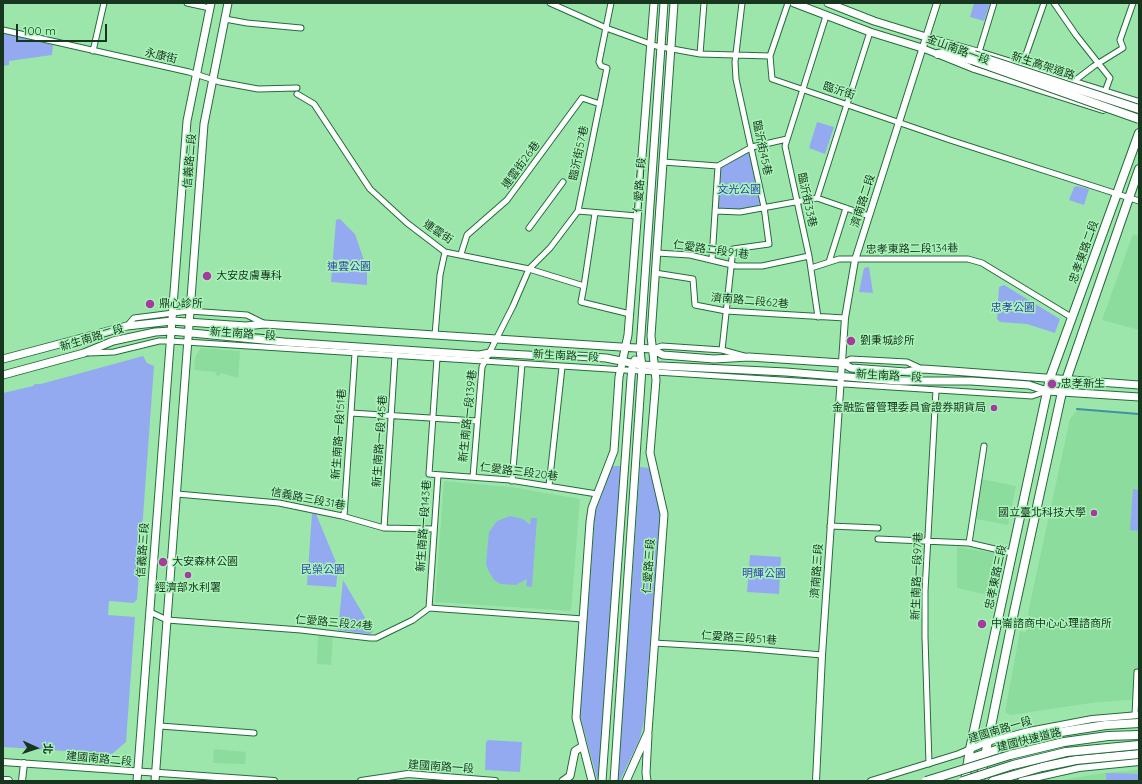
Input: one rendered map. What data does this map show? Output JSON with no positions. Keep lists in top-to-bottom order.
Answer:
{
  "streets": {
    "main road": [
      "金山南路一段",
      "新生高架道路",
      "信義路二段",
      "仁愛路二段",
      "忠孝東路二段",
      "新生南路一段",
      "新生南路二段",
      "信義路三段",
      "仁愛路三段",
      "忠孝東路三段",
      "建國快速道路"
    ],
    "street": [
      "永康街",
      "臨沂街",
      "臨沂街45巷",
      "臨沂街57巷",
      "連雲街26巷",
      "臨沂街33巷",
      "濟南路二段",
      "連雲街",
      "忠孝東路二段134巷",
      "仁愛路二段91巷",
      "濟南路二段62巷",
      "新生南路一段139巷",
      "新生南路一段151巷",
      "新生南路一段145巷",
      "仁愛路三段20巷",
      "信義路三段31巷",
      "新生南路一段143巷",
      "濟南路三段",
      "新生南路一段97巷",
      "仁愛路三段24巷",
      "仁愛路三段51巷",
      "建國南路一段",
      "建國南路二段"
    ]
  },
  "crossings": [
    ["金山南路一段", "新生高架道路"],
    ["金山南路一段", "臨沂街33巷"],
    ["金山南路一段", "濟南路二段"],
    ["永康街", "信義路二段"],
    ["臨沂街", "臨沂街33巷"],
    ["臨沂街", "濟南路二段"],
    ["臨沂街", "忠孝東路二段"],
    ["臨沂街45巷", "仁愛路二段91巷"],
    ["臨沂街57巷", "連雲街26巷"],
    ["臨沂街57巷", "連雲街"],
    ["臨沂街57巷", "新生南路一段139巷"],
    ["信義路二段", "新生南路一段"],
    ["信義路二段", "新生南路二段"],
    ["信義路二段", "信義路三段"],
    ["連雲街26巷", "連雲街"],
    ["仁愛路二段", "仁愛路二段91巷"],
    ["仁愛路二段", "濟南路二段62巷"],
    ["仁愛路二段", "新生南路一段"],
    ["仁愛路二段", "仁愛路三段"],
    ["臨沂街33巷", "忠孝東路二段134巷"],
    ["臨沂街33巷", "仁愛路二段91巷"],
    ["臨沂街33巷", "濟南路二段62巷"],
    ["濟南路二段", "忠孝東路二段134巷"],
    ["濟南路二段", "濟南路二段62巷"],
    ["濟南路二段", "新生南路一段"],
    ["濟南路二段", "濟南路三段"],
    ["連雲街", "新生南路一段139巷"],
    ["忠孝東路二段134巷", "忠孝東路二段"],
    ["忠孝東路二段", "新生南路一段"],
    ["忠孝東路二段", "忠孝東路三段"],
    ["新生南路一段", "新生南路二段"],
    ["新生南路一段", "新生南路一段139巷"],
    ["新生南路一段", "新生南路一段151巷"],
    ["新生南路一段", "新生南路一段145巷"],
    ["新生南路一段", "新生南路一段143巷"],
    ["新生南路一段", "信義路三段"],
    ["新生南路一段", "仁愛路三段"],
    ["新生南路一段", "濟南路三段"],
    ["新生南路一段", "新生南路一段97巷"],
    ["新生南路一段", "忠孝東路三段"],
    ["新生南路二段", "信義路三段"],
    ["新生南路一段139巷", "仁愛路三段20巷"],
    ["新生南路一段151巷", "信義路三段31巷"],
    ["新生南路一段145巷", "信義路三段31巷"],
    ["仁愛路三段20巷", "新生南路一段143巷"],
    ["信義路三段31巷", "新生南路一段143巷"],
    ["新生南路一段143巷", "仁愛路三段24巷"],
    ["信義路三段", "仁愛路三段24巷"],
    ["信義路三段", "建國南路二段"],
    ["仁愛路三段", "仁愛路三段51巷"],
    ["濟南路三段", "仁愛路三段51巷"],
    ["新生南路一段97巷", "建國南路一段"],
    ["忠孝東路三段", "建國南路一段"],
    ["忠孝東路三段", "建國快速道路"]
  ],
  "parks": [
    "文光公園",
    "連雲公園",
    "忠孝公園",
    "民榮公園",
    "明輝公園"
  ],
  "places": [
    "大安皮膚專科",
    "鼎心診所",
    "劉秉城診所",
    "忠孝新生",
    "金融監督管理委員會證券期貨局",
    "國立臺北科技大學",
    "大安森林公園",
    "經濟部水利署",
    "中崙諮商中心心理諮商所"
  ],
  "scale_bar": "100 m",
  "north": "right"
}
